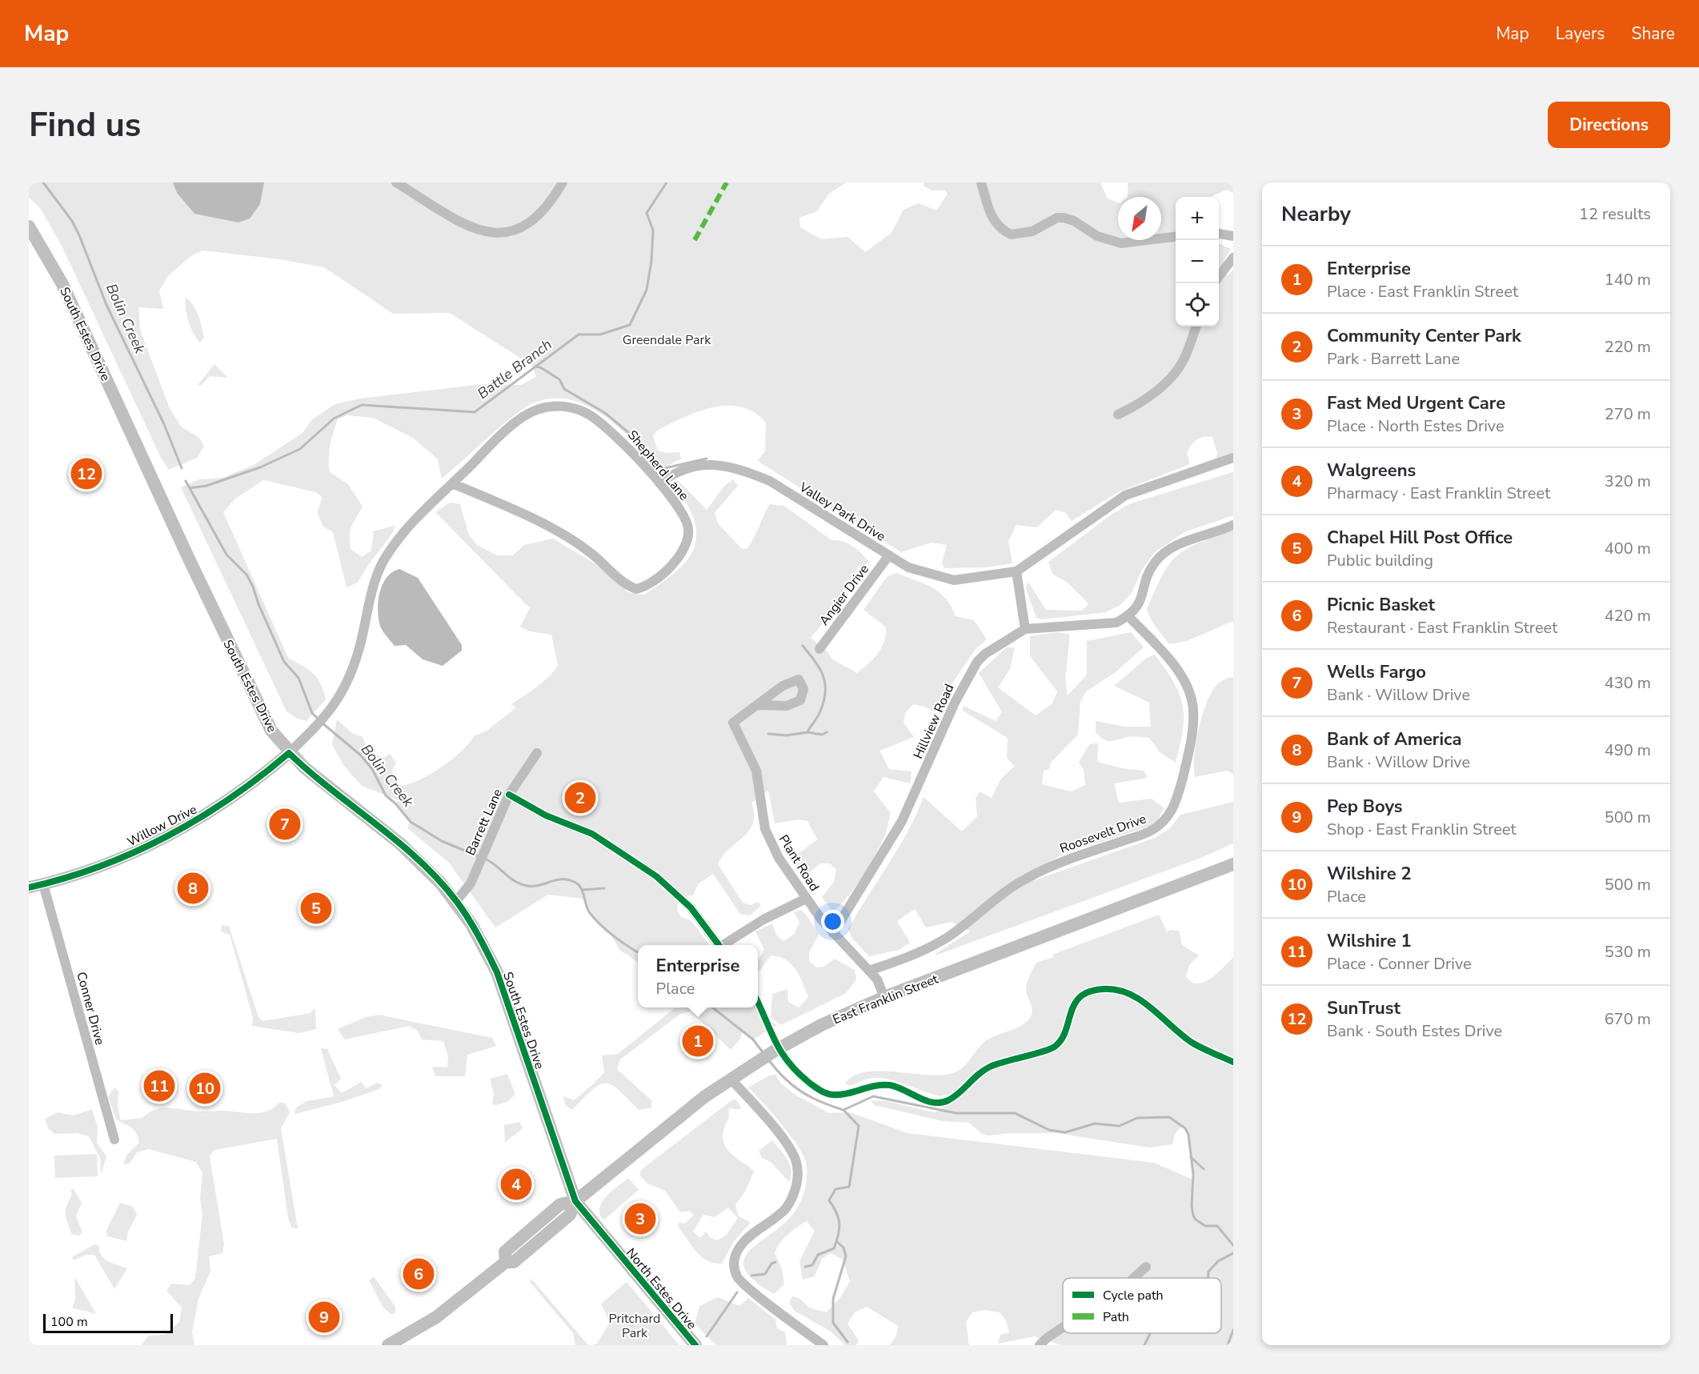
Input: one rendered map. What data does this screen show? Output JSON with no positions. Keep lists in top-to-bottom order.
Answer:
{
  "streets": {
    "main road": ["South Estes Drive", "East Franklin Street", "North Estes Drive"],
    "street": [
      "Shepherd Lane",
      "Valley Park Drive",
      "Angier Drive",
      "Hillview Road",
      "Barrett Lane",
      "Willow Drive",
      "Roosevelt Drive",
      "Plant Road",
      "Conner Drive"
    ]
  },
  "crossings": [
    ["South Estes Drive", "Shepherd Lane"],
    ["South Estes Drive", "Barrett Lane"],
    ["South Estes Drive", "Willow Drive"],
    ["South Estes Drive", "East Franklin Street"],
    ["South Estes Drive", "North Estes Drive"],
    ["Shepherd Lane", "Valley Park Drive"],
    ["Shepherd Lane", "Willow Drive"],
    ["Valley Park Drive", "Angier Drive"],
    ["Hillview Road", "Roosevelt Drive"],
    ["Hillview Road", "Plant Road"],
    ["Willow Drive", "Conner Drive"],
    ["Roosevelt Drive", "Plant Road"],
    ["Plant Road", "East Franklin Street"],
    ["East Franklin Street", "North Estes Drive"]
  ],
  "water": ["Bolin Creek", "Battle Branch"],
  "parks": ["Greendale Park", "Pritchard Park"],
  "legend": ["Cycle path", "Path"],
  "scale_bar": "100 m",
  "north": "bottom left",
  "page": {
    "header": "Map",
    "nav": ["Map", "Layers", "Share"],
    "buttons": "Directions",
    "title": "Find us",
    "heading": ["Nearby", "12 results"],
    "map_buttons": ["+", "−"],
    "list": [
      {
        "mark": "1",
        "name": "Enterprise",
        "note": "Place · East Franklin Street",
        "value": "140 m"
      },
      {
        "mark": "2",
        "name": "Community Center Park",
        "note": "Park · Barrett Lane",
        "value": "220 m"
      },
      {
        "mark": "3",
        "name": "Fast Med Urgent Care",
        "note": "Place · North Estes Drive",
        "value": "270 m"
      },
      {
        "mark": "4",
        "name": "Walgreens",
        "note": "Pharmacy · East Franklin Street",
        "value": "320 m"
      },
      {
        "mark": "5",
        "name": "Chapel Hill Post Office",
        "note": "Public building",
        "value": "400 m"
      },
      {
        "mark": "6",
        "name": "Picnic Basket",
        "note": "Restaurant · East Franklin Street",
        "value": "420 m"
      },
      {
        "mark": "7",
        "name": "Wells Fargo",
        "note": "Bank · Willow Drive",
        "value": "430 m"
      },
      {
        "mark": "8",
        "name": "Bank of America",
        "note": "Bank · Willow Drive",
        "value": "490 m"
      },
      {
        "mark": "9",
        "name": "Pep Boys",
        "note": "Shop · East Franklin Street",
        "value": "500 m"
      },
      {
        "mark": "10",
        "name": "Wilshire 2",
        "note": "Place",
        "value": "500 m"
      },
      {
        "mark": "11",
        "name": "Wilshire 1",
        "note": "Place · Conner Drive",
        "value": "530 m"
      },
      {
        "mark": "12",
        "name": "SunTrust",
        "note": "Bank · South Estes Drive",
        "value": "670 m"
      }
    ],
    "pins": [
      "12",
      "2",
      "7",
      "8",
      "5",
      "1",
      "11",
      "10",
      "4",
      "3",
      "6",
      "9"
    ],
    "popup": ["Enterprise", "Place"],
    "scale": "100 m"
  }
}
